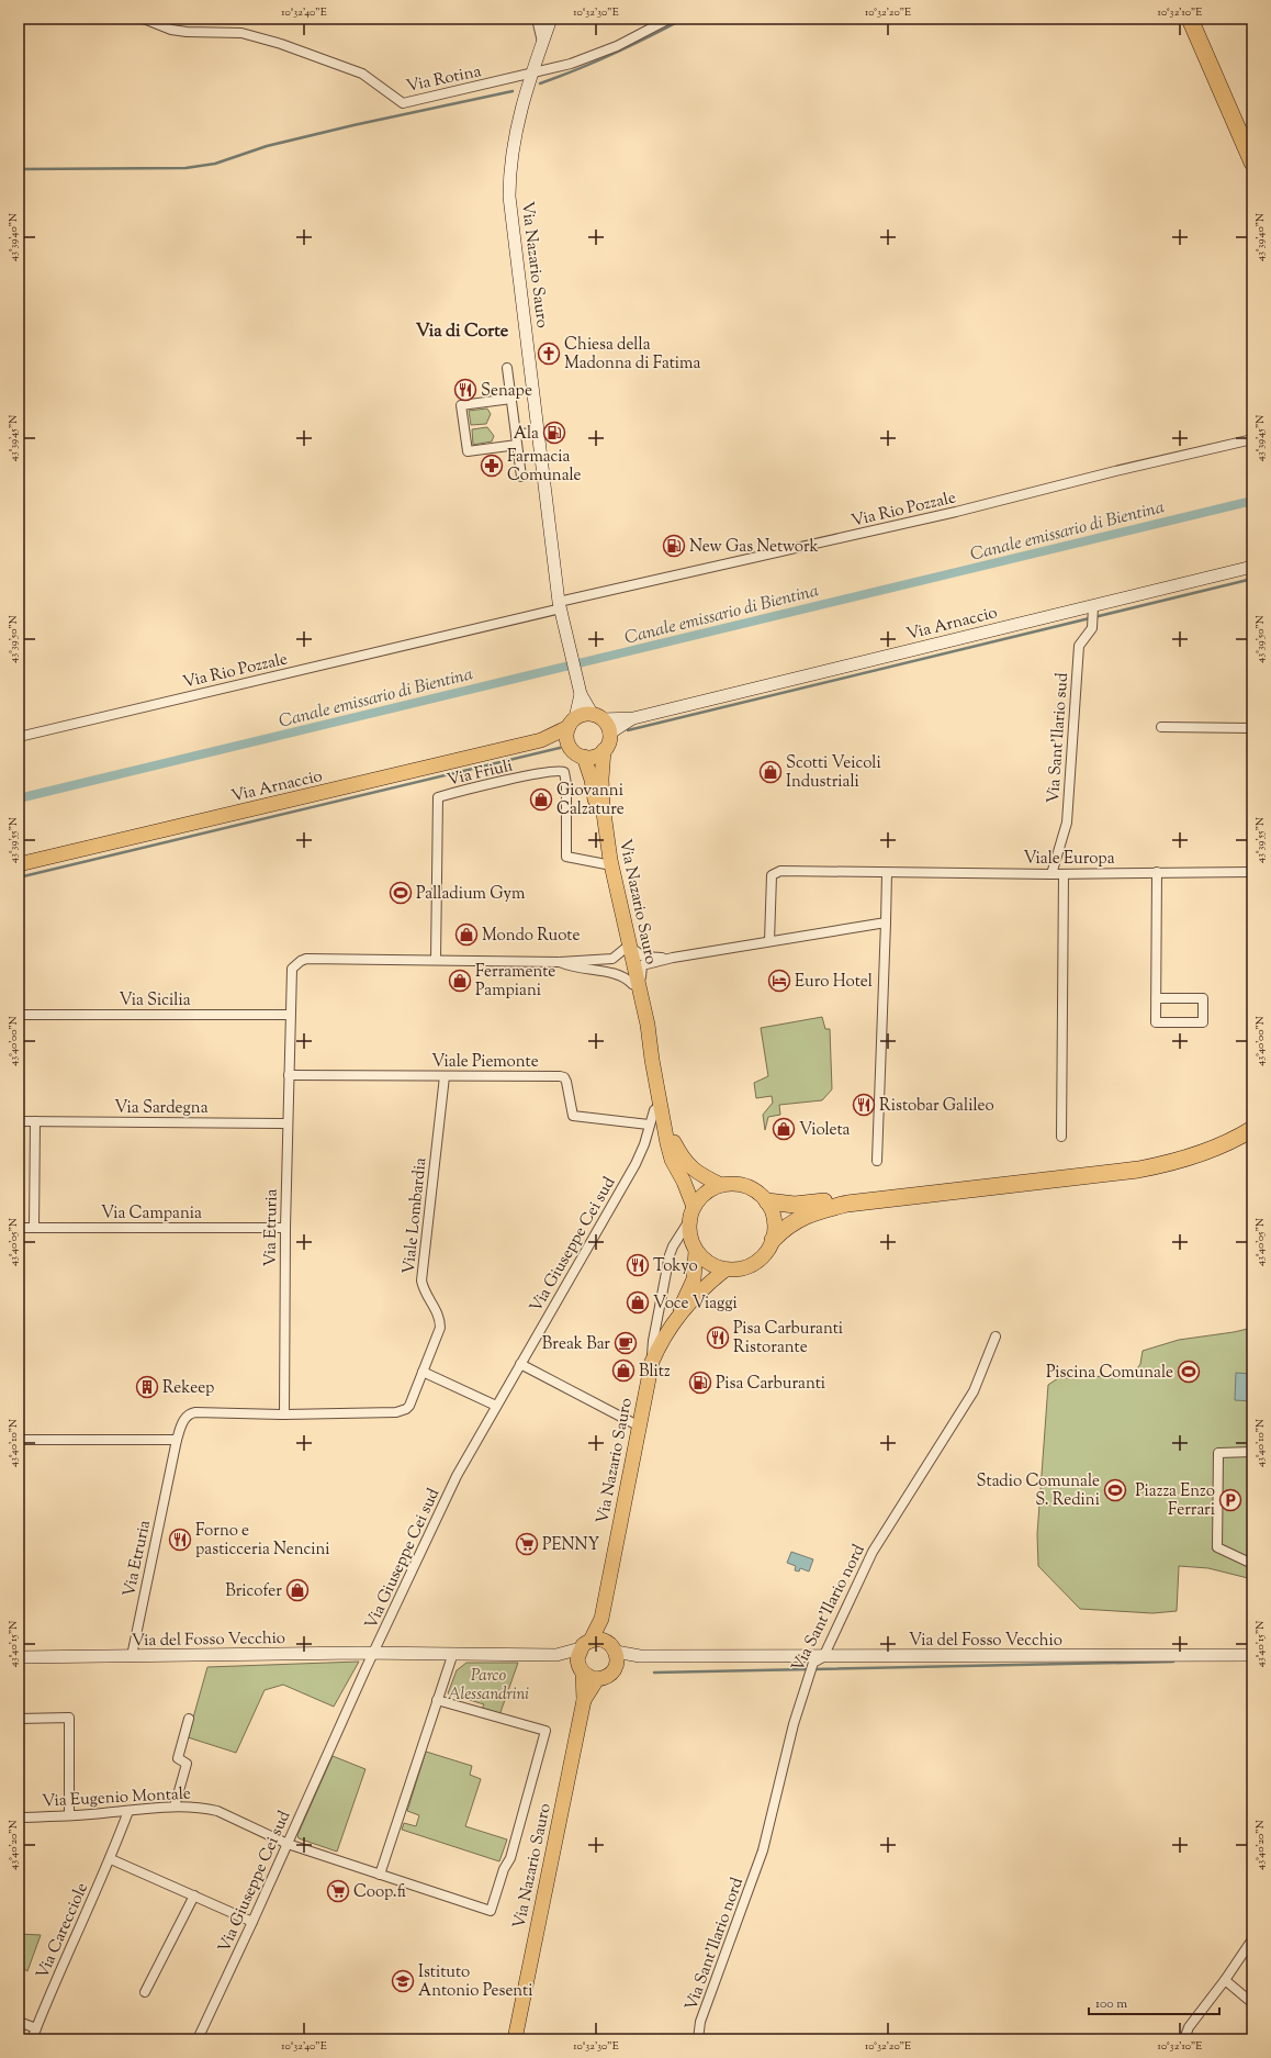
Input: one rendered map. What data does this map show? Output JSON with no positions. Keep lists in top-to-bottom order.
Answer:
{
  "streets": {
    "main road": ["Via Nazario Sauro", "Via Arnaccio", "Via del Fosso Vecchio"],
    "street": [
      "Via Rotina",
      "Via Rio Pozzale",
      "Via Sant'Ilario sud",
      "Via Friuli",
      "Viale Europa",
      "Via Sicilia",
      "Viale Piemonte",
      "Via Sardegna",
      "Via Campania",
      "Viale Lombardia",
      "Via Etruria",
      "Via Giuseppe Cei sud",
      "Via Sant'Ilario nord",
      "Via Eugenio Montale",
      "Via Carecciole"
    ]
  },
  "crossings": [
    ["Via Rotina", "Via Nazario Sauro"],
    ["Via Nazario Sauro", "Via Rio Pozzale"],
    ["Via Nazario Sauro", "Via Arnaccio"],
    ["Via Nazario Sauro", "Via Friuli"],
    ["Via Nazario Sauro", "Via Etruria"],
    ["Via Nazario Sauro", "Via Giuseppe Cei sud"],
    ["Via Nazario Sauro", "Via del Fosso Vecchio"],
    ["Via Arnaccio", "Via Sant'Ilario sud"],
    ["Via Sant'Ilario sud", "Viale Europa"],
    ["Via Friuli", "Via Etruria"],
    ["Via Sicilia", "Via Etruria"],
    ["Viale Piemonte", "Viale Lombardia"],
    ["Viale Piemonte", "Via Etruria"],
    ["Viale Piemonte", "Via Giuseppe Cei sud"],
    ["Via Sardegna", "Via Etruria"],
    ["Via Campania", "Via Etruria"],
    ["Viale Lombardia", "Via Etruria"],
    ["Via Etruria", "Via del Fosso Vecchio"],
    ["Via Giuseppe Cei sud", "Via del Fosso Vecchio"],
    ["Via Giuseppe Cei sud", "Via Eugenio Montale"],
    ["Via Sant'Ilario nord", "Via del Fosso Vecchio"],
    ["Via Eugenio Montale", "Via Carecciole"]
  ],
  "districts": ["Via di Corte"],
  "water": ["Canale emissario di Bientina"],
  "parks": ["Parco Alessandrini"],
  "places": {
    "church": ["Chiesa della Madonna di Fatima"],
    "restaurant": [
      "Senape",
      "Ristobar Galileo",
      "Tokyo",
      "Pisa Carburanti Ristorante",
      "Forno e pasticceria Nencini"
    ],
    "fuel station": ["Ala", "New Gas Network", "Pisa Carburanti"],
    "pharmacy": ["Farmacia Comunale"],
    "shop": [
      "Scotti Veicoli Industriali",
      "Giovanni Calzature",
      "Mondo Ruote",
      "Ferramente Pampiani",
      "Violeta",
      "Voce Viaggi",
      "Blitz",
      "Bricofer"
    ],
    "sports": ["Palladium Gym", "Piscina Comunale", "Stadio Comunale S. Redini"],
    "hotel": ["Euro Hotel"],
    "cafe": ["Break Bar"],
    "building": ["Rekeep"],
    "parking": ["Piazza Enzo Ferrari"],
    "supermarket": ["PENNY", "Coop.fi"],
    "school or university": ["Istituto Antonio Pesenti"]
  },
  "scale_bar": "100 m",
  "coordinates": [
    "10°32'40\"E",
    "10°32'30\"E",
    "10°32'20\"E",
    "10°32'10\"E",
    "43°39'40\"N",
    "43°39'45\"N",
    "43°39'50\"N",
    "43°39'55\"N",
    "43°40'00\"N",
    "43°40'05\"N",
    "43°40'10\"N",
    "43°40'15\"N",
    "43°40'20\"N"
  ]
}
